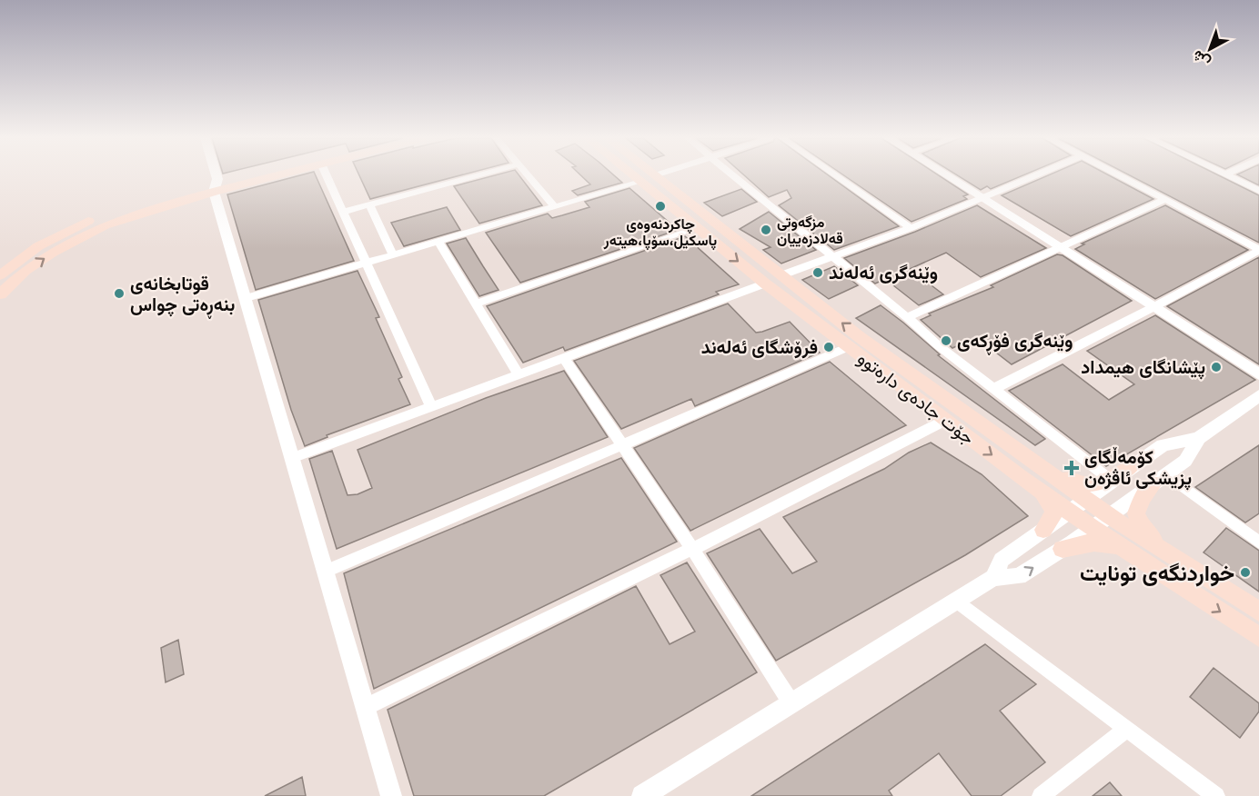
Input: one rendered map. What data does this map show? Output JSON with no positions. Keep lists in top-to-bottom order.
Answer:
{
  "streets": {
    "main road": ["جۆت جادەی دارەتوو"]
  },
  "places": {
    "other": [
      "چاکردنەوەی پاسکیل،سۆپا،هیتەر",
      "مزگەوتی قەلادزەییان",
      "وێنەگری ئەلەند",
      "قوتابخانەی بنەڕەتی چواس",
      "وێنەگری فۆڕکەی",
      "فرۆشگای ئەلەند",
      "پێشانگای هیمداد",
      "خواردنگەی تونایت"
    ],
    "health": ["کۆمەڵگای پزیشکی ئاڤژەن"]
  },
  "north": "bottom left"
}
